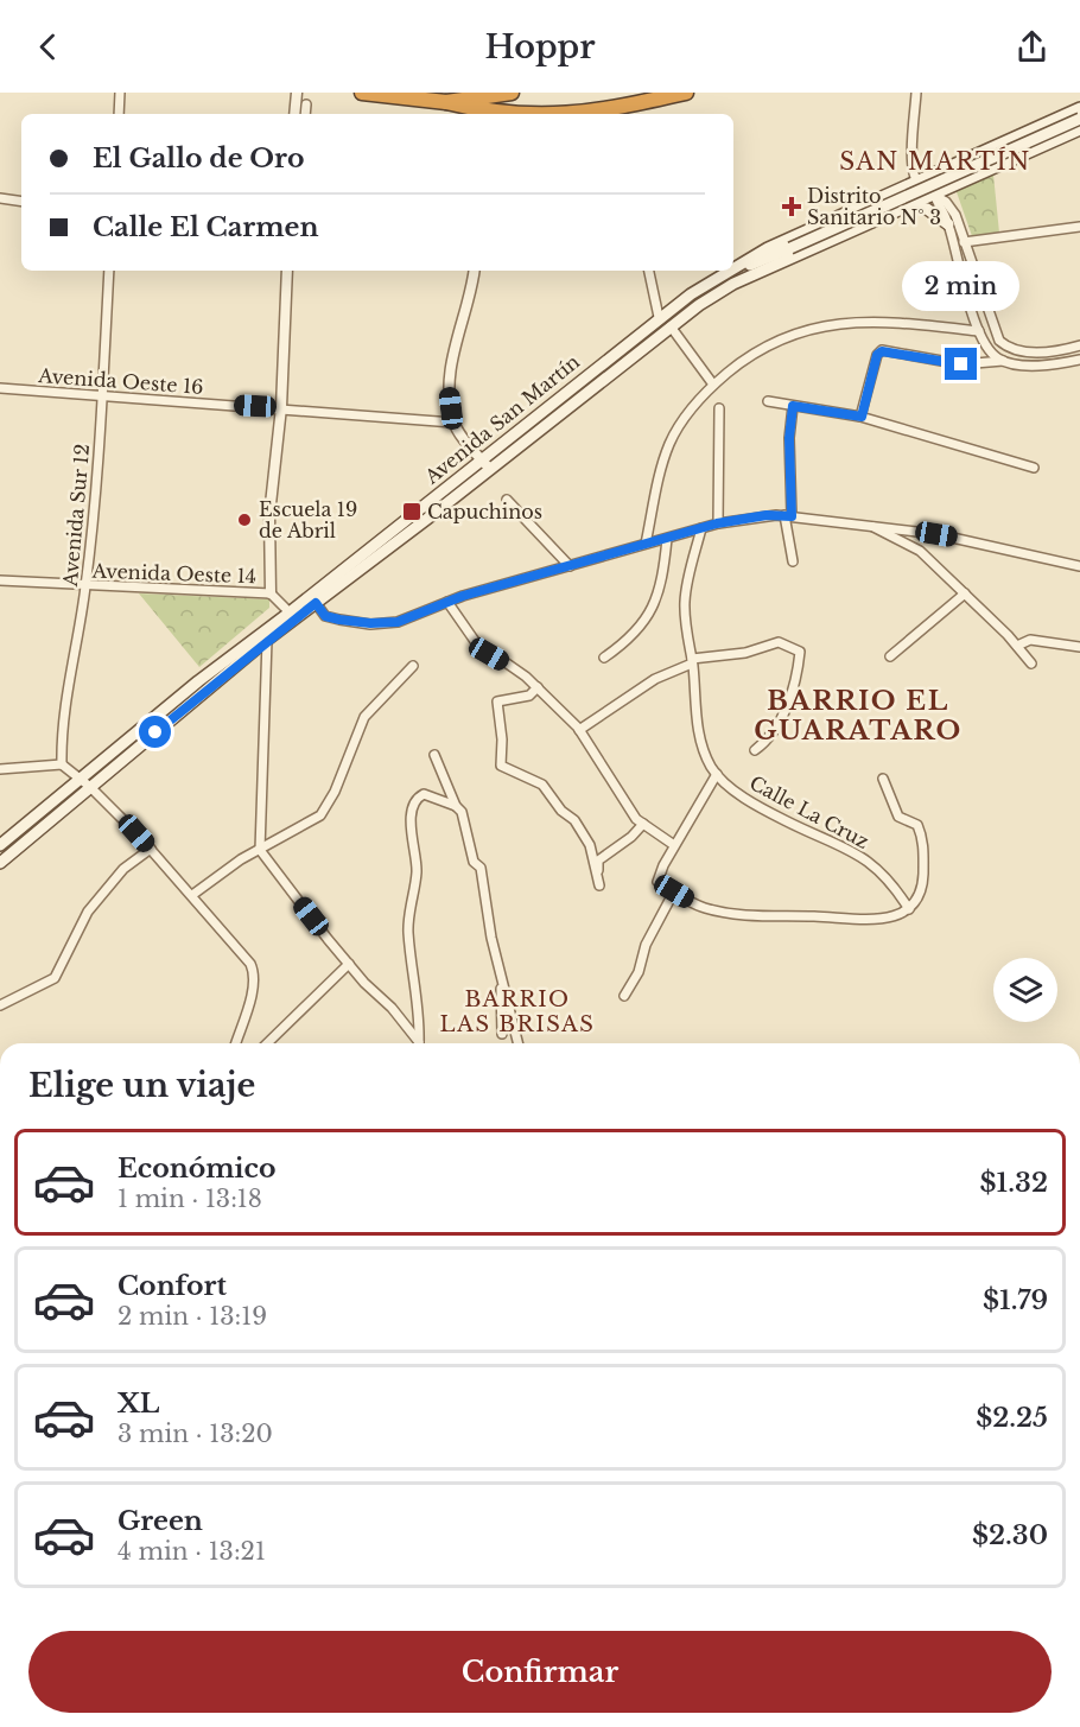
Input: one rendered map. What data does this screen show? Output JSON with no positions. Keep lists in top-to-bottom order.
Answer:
{
  "streets": {
    "main road": ["Avenida San Martín"],
    "street": [
      "Avenida Oeste 16",
      "Avenida Sur 12",
      "Avenida Oeste 14",
      "Calle La Cruz"
    ]
  },
  "crossings": [
    ["Avenida Oeste 16", "Avenida Sur 12"],
    ["Avenida San Martín", "Avenida Oeste 14"],
    ["Avenida Sur 12", "Avenida Oeste 14"]
  ],
  "districts": ["SAN MARTÍN", "BARRIO EL GUARATARO", "BARRIO LAS BRISAS"],
  "places": {
    "health": ["Distrito Sanitario N° 3"],
    "transit": ["Capuchinos"],
    "other": ["Escuela 19 de Abril"]
  },
  "page": {
    "header": "Hoppr",
    "banner": ["El Gallo de Oro", "Calle El Carmen"],
    "bubble": "2 min",
    "heading": "Elige un viaje",
    "list": [
      {
        "name": "Económico",
        "note": "1 min · 13:18",
        "value": "$1.32"
      },
      {
        "name": "Confort",
        "note": "2 min · 13:19",
        "value": "$1.79"
      },
      {
        "name": "XL",
        "note": "3 min · 13:20",
        "value": "$2.25"
      },
      {
        "name": "Green",
        "note": "4 min · 13:21",
        "value": "$2.30"
      }
    ],
    "buttons": "Confirmar"
  }
}
